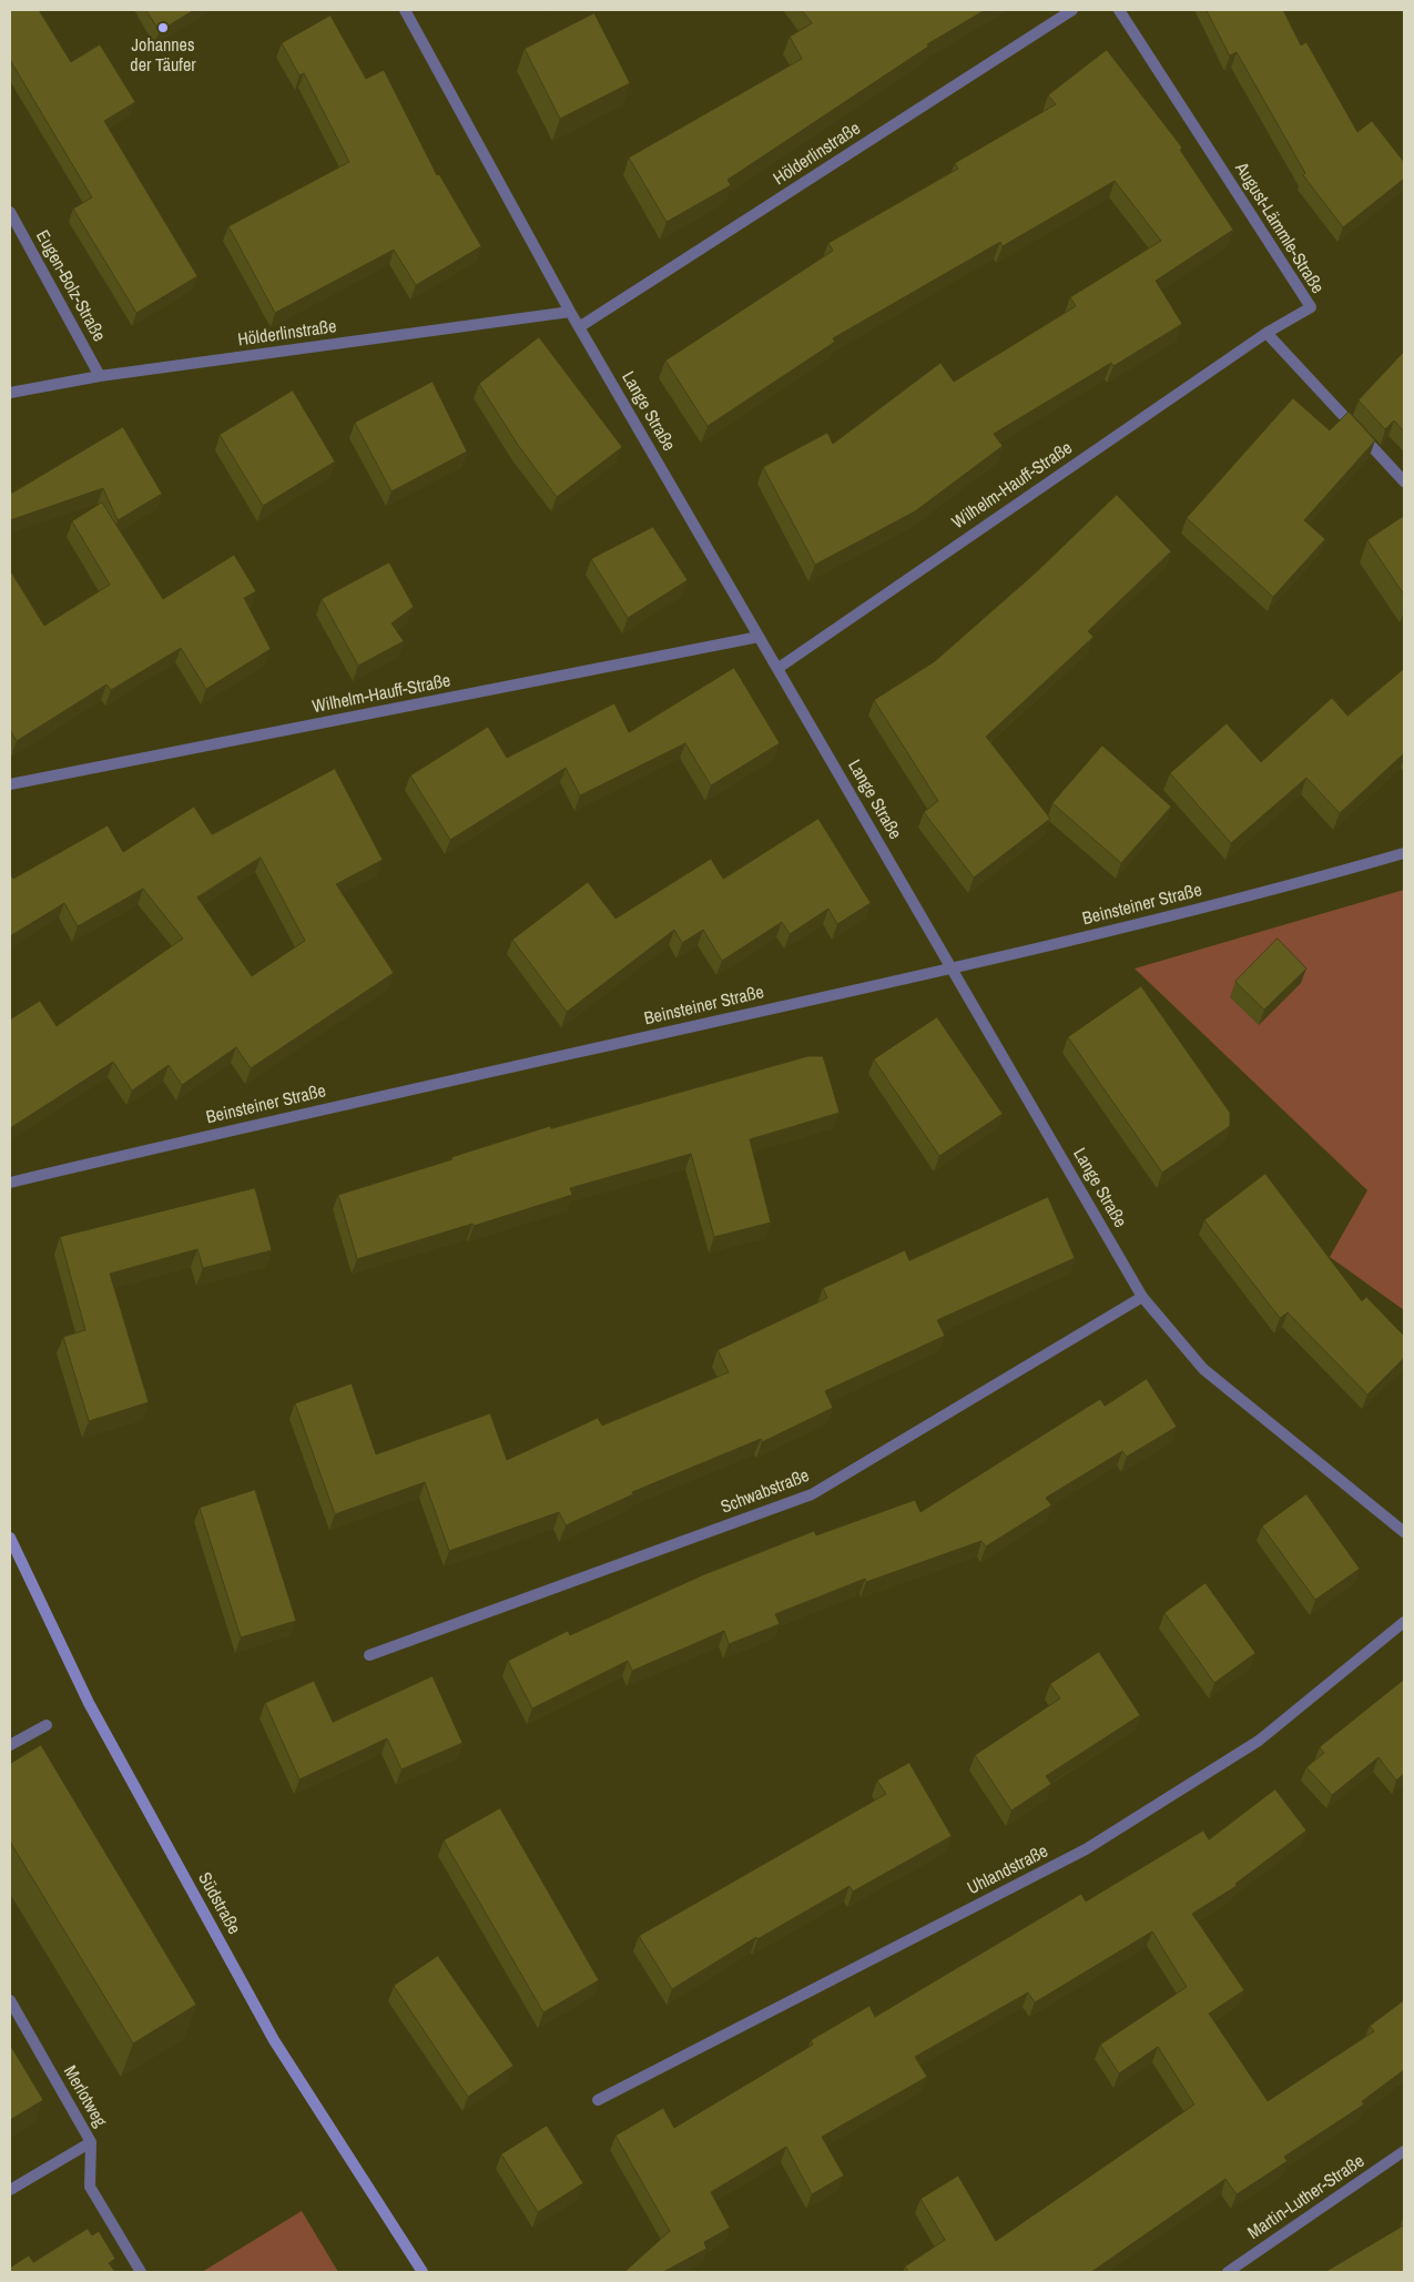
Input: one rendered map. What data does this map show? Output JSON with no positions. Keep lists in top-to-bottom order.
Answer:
{
  "streets": {
    "street": [
      "Hölderlinstraße",
      "August-Lämmle-Straße",
      "Eugen-Bolz-Straße",
      "Lange Straße",
      "Wilhelm-Hauff-Straße",
      "Beinsteiner Straße",
      "Schwabstraße",
      "Uhlandstraße",
      "Südstraße",
      "Merlotweg",
      "Martin-Luther-Straße"
    ]
  },
  "crossings": [
    ["Hölderlinstraße", "Eugen-Bolz-Straße"],
    ["Hölderlinstraße", "Lange Straße"],
    ["August-Lämmle-Straße", "Wilhelm-Hauff-Straße"],
    ["Lange Straße", "Wilhelm-Hauff-Straße"],
    ["Lange Straße", "Beinsteiner Straße"],
    ["Lange Straße", "Schwabstraße"]
  ],
  "places": ["Johannes der Täufer"]
}
